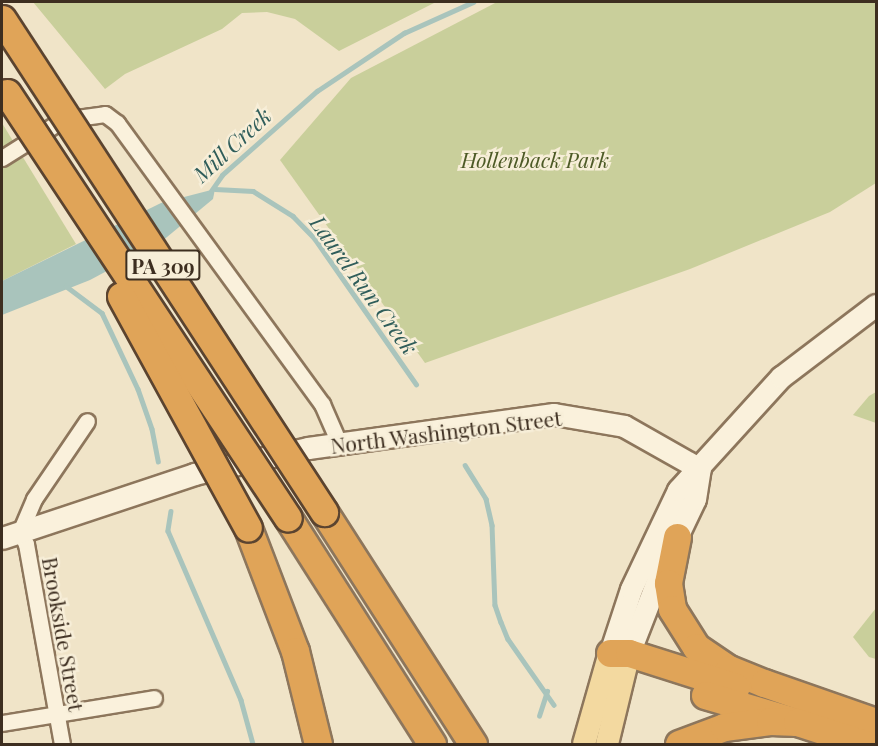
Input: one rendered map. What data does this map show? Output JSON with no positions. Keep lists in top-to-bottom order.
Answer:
{
  "streets": {
    "highway": ["PA 309"],
    "street": ["North Washington Street", "Brookside Street"]
  },
  "crossings": [
    ["North Washington Street", "Brookside Street"]
  ],
  "water": ["Mill Creek", "Laurel Run Creek"],
  "parks": ["Hollenback Park"]
}
